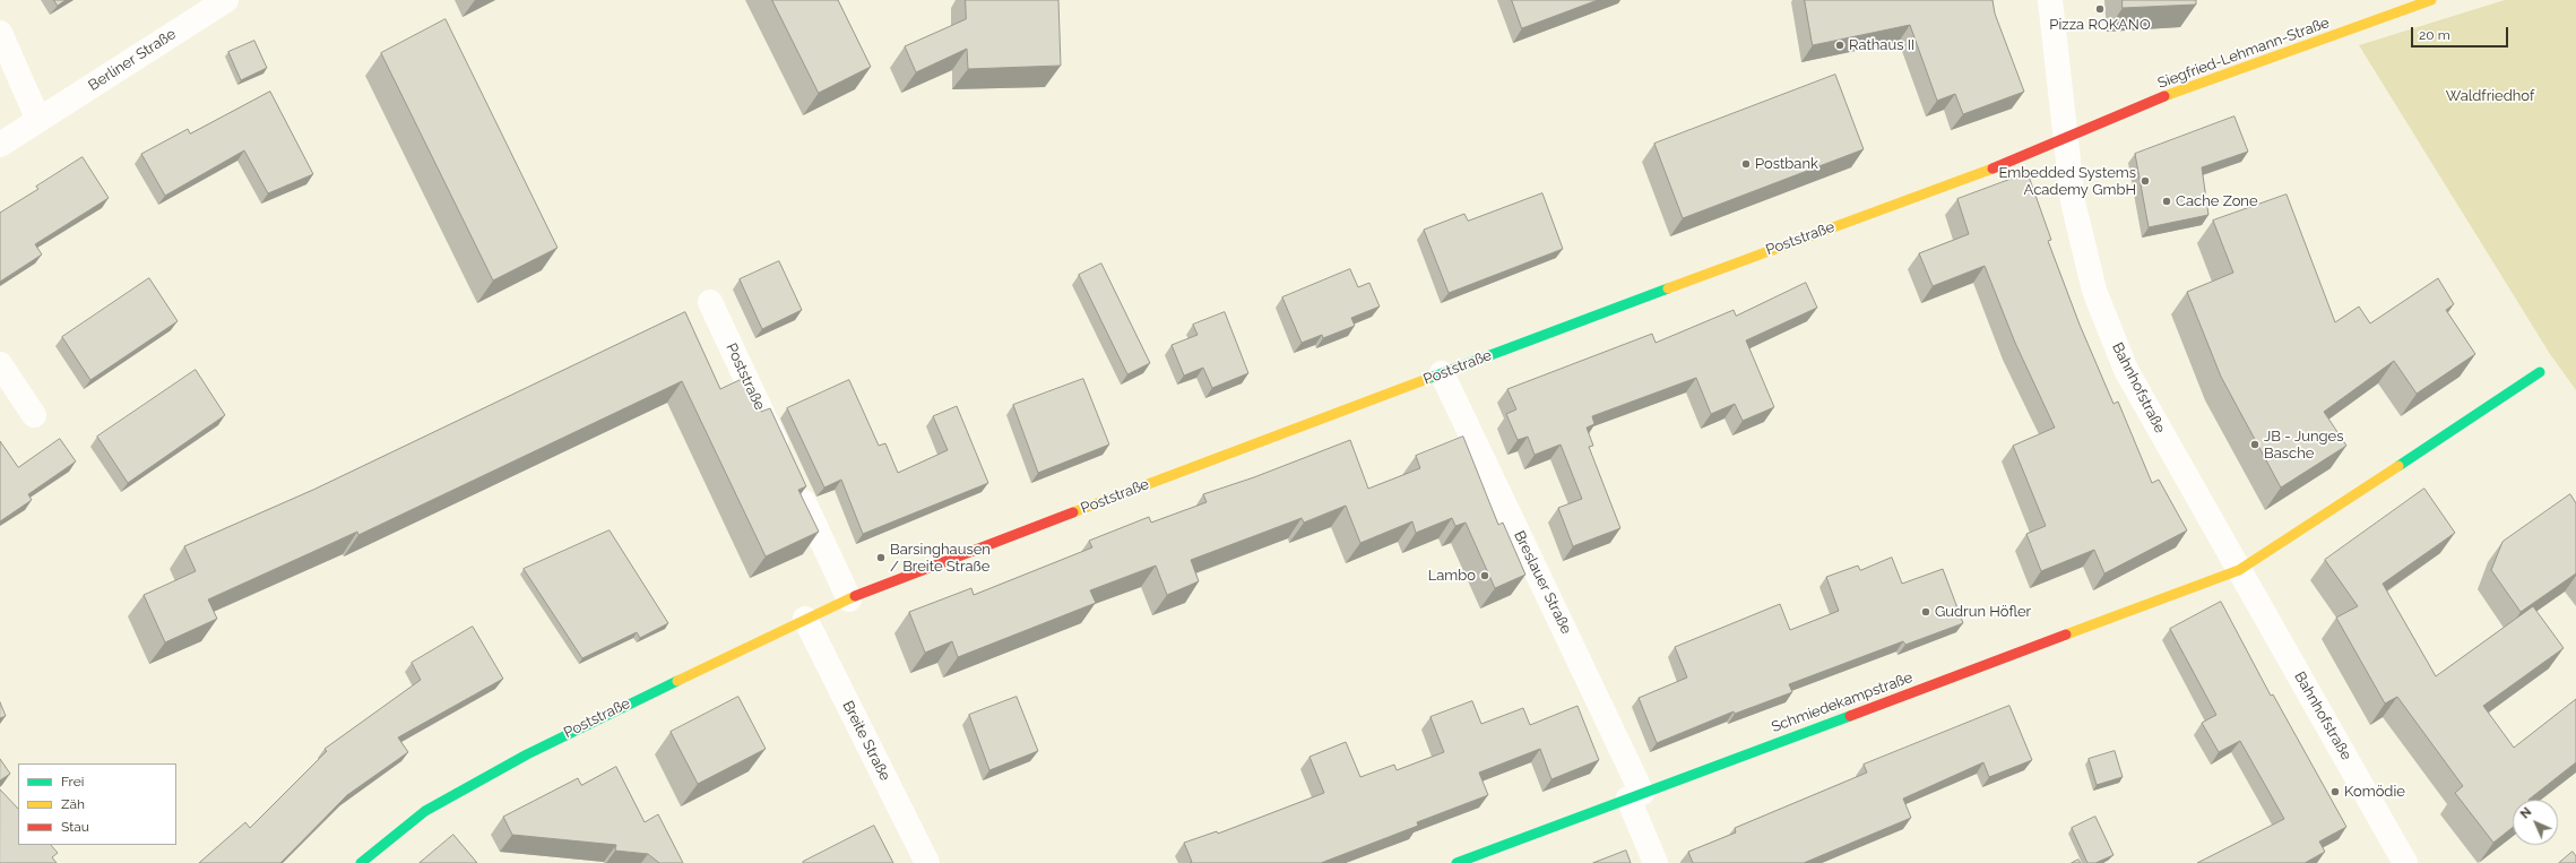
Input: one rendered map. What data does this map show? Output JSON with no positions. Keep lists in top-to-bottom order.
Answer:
{
  "streets": {
    "main road": ["Siegfried-Lehmann-Straße", "Poststraße", "Schmiedekampstraße"],
    "street": [
      "Berliner Straße",
      "Bahnhofstraße",
      "Breslauer Straße",
      "Breite Straße"
    ]
  },
  "crossings": [
    ["Siegfried-Lehmann-Straße", "Poststraße"],
    ["Siegfried-Lehmann-Straße", "Bahnhofstraße"],
    ["Poststraße", "Bahnhofstraße"],
    ["Poststraße", "Breslauer Straße"],
    ["Poststraße", "Breite Straße"],
    ["Bahnhofstraße", "Schmiedekampstraße"],
    ["Breslauer Straße", "Schmiedekampstraße"]
  ],
  "parks": ["Waldfriedhof"],
  "places": [
    "Pizza ROKANO",
    "Rathaus II",
    "Postbank",
    "Embedded Systems Academy GmbH",
    "Cache Zone",
    "JB - Junges Basche",
    "Barsinghausen / Breite Straße",
    "Lambo",
    "Gudrun Höfler",
    "Komödie"
  ],
  "legend": ["Frei", "Zäh", "Stau"],
  "scale_bar": "20 m",
  "north": "top left"
}
